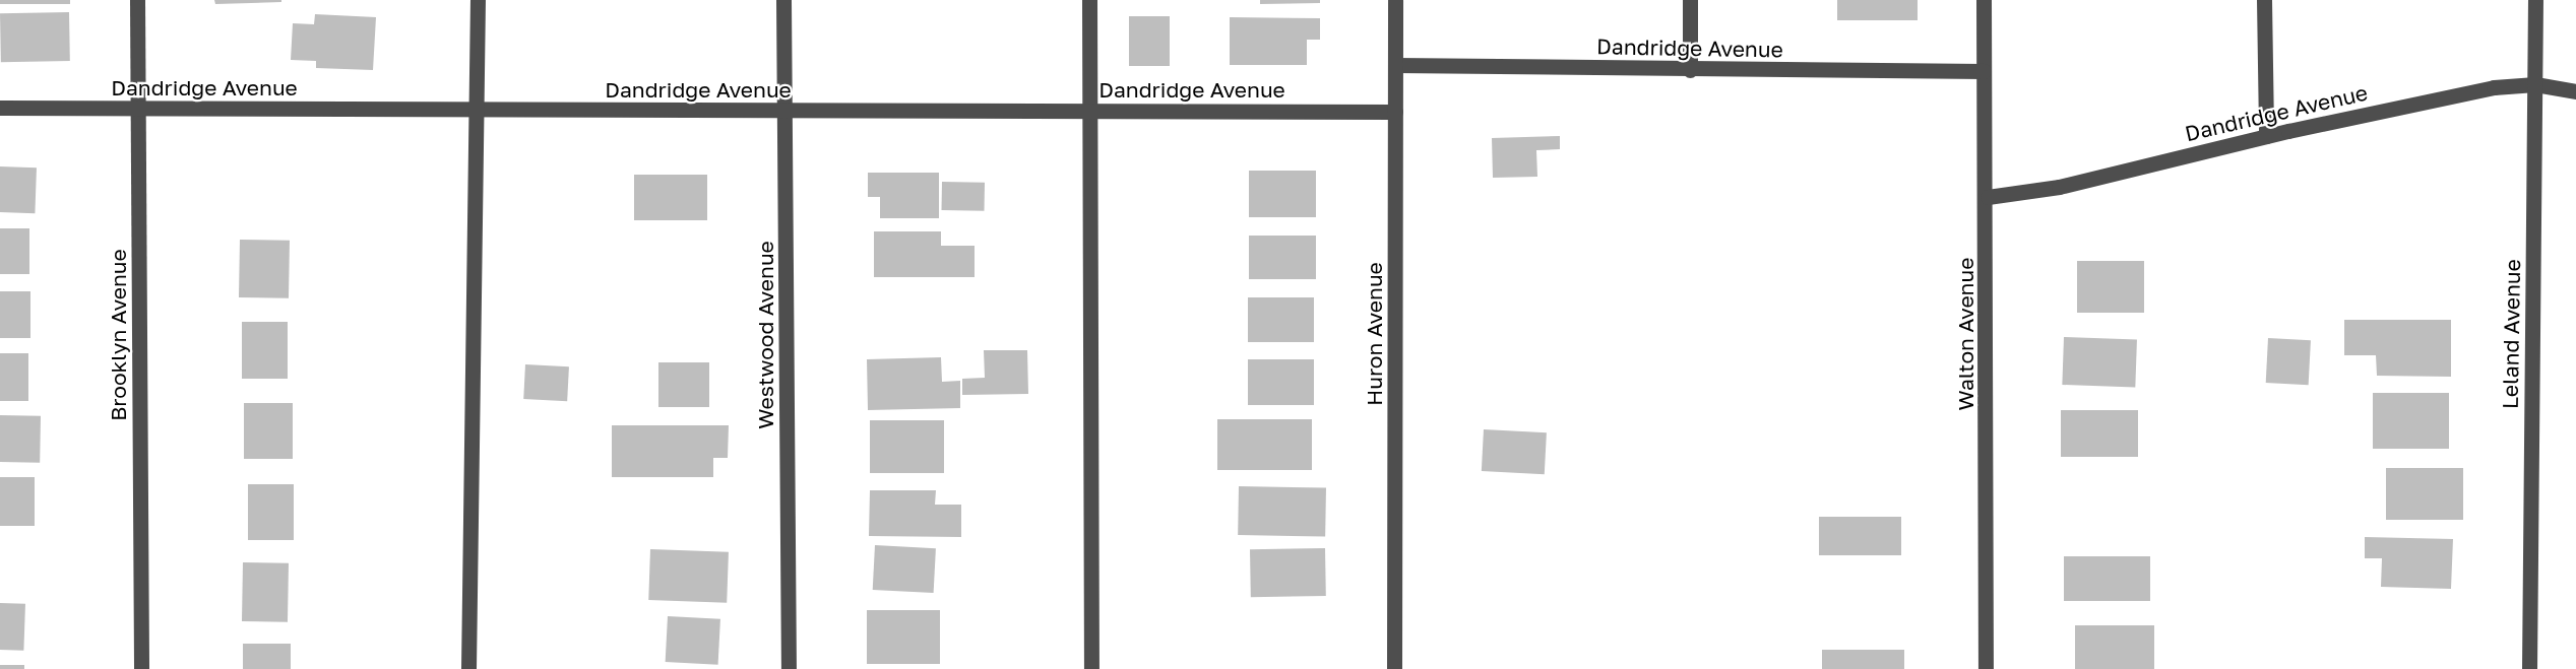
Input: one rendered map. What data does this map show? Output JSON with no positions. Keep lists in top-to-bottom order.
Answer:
{
  "streets": {
    "street": [
      "Dandridge Avenue",
      "Huron Avenue",
      "Walton Avenue",
      "Leland Avenue",
      "Brooklyn Avenue",
      "Westwood Avenue"
    ]
  },
  "crossings": [
    ["Dandridge Avenue", "Huron Avenue"],
    ["Dandridge Avenue", "Walton Avenue"],
    ["Dandridge Avenue", "Leland Avenue"],
    ["Dandridge Avenue", "Brooklyn Avenue"],
    ["Dandridge Avenue", "Westwood Avenue"]
  ]
}
